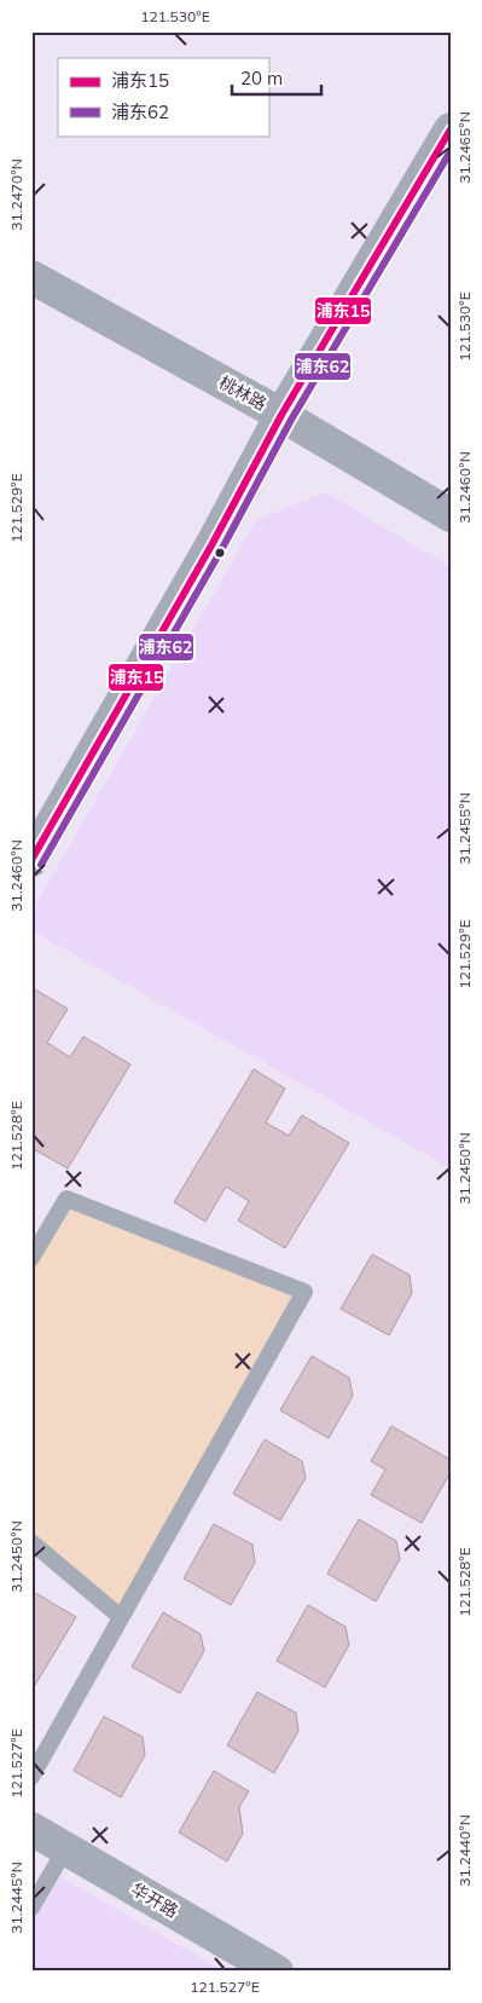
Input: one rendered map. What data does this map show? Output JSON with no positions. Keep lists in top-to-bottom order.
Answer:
{
  "streets": {
    "main road": ["桃林路"],
    "street": ["华开路"]
  },
  "lines": ["transit line 浦东15", "transit line 浦东62"],
  "legend": ["浦东15", "浦东62"],
  "scale_bar": "20 m",
  "coordinates": [
    "121.530°E",
    "31.2465°N",
    "31.2470°N",
    "31.2460°N",
    "121.529°E",
    "31.2455°N",
    "121.528°E",
    "31.2450°N",
    "121.527°E",
    "31.2440°N",
    "31.2445°N"
  ]
}
